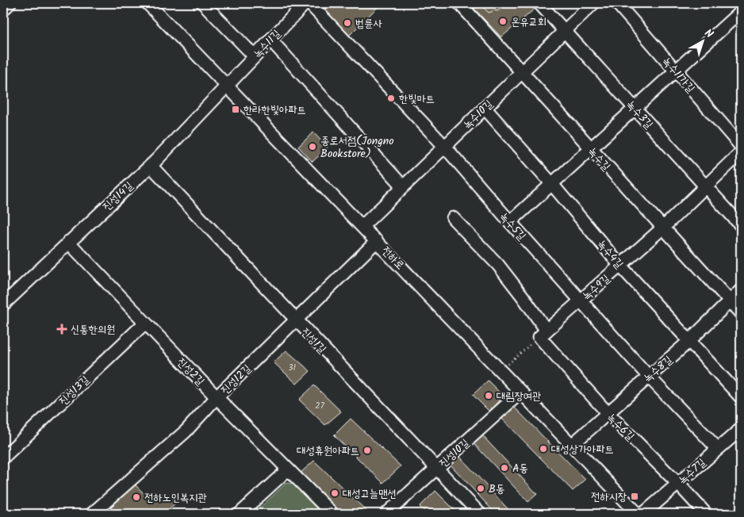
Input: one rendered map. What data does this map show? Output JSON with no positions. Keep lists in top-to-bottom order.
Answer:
{
  "streets": {
    "street": [
      "녹수11길",
      "녹수11가길",
      "녹수10길",
      "녹수3길",
      "녹수길",
      "진성14길",
      "녹수5길",
      "녹수4길",
      "전하로",
      "녹수9길",
      "진성1길",
      "녹수8길",
      "진성2길",
      "진성12길",
      "진성13길",
      "녹수6길",
      "진성10길",
      "녹수7길"
    ]
  },
  "crossings": [
    ["녹수11길", "진성14길"],
    ["녹수11길", "전하로"],
    ["녹수10길", "녹수3길"],
    ["녹수10길", "녹수길"],
    ["녹수10길", "녹수5길"],
    ["녹수10길", "녹수4길"],
    ["녹수10길", "전하로"],
    ["녹수3길", "녹수9길"],
    ["녹수길", "녹수9길"],
    ["녹수길", "녹수8길"],
    ["진성14길", "전하로"],
    ["진성14길", "진성1길"],
    ["진성14길", "진성2길"],
    ["녹수5길", "녹수9길"],
    ["녹수5길", "녹수8길"],
    ["녹수5길", "녹수7길"],
    ["녹수4길", "녹수9길"],
    ["녹수4길", "녹수8길"],
    ["전하로", "녹수8길"],
    ["전하로", "진성12길"],
    ["전하로", "진성10길"],
    ["녹수9길", "녹수6길"],
    ["진성1길", "진성12길"],
    ["진성1길", "진성10길"],
    ["녹수8길", "녹수6길"],
    ["진성2길", "진성12길"],
    ["진성2길", "진성13길"],
    ["녹수6길", "녹수7길"]
  ],
  "places": {
    "other": [
      "온유교회",
      "법륜사",
      "한빛마트",
      "종로서점(Jongno Bookstore)",
      "대림장여관",
      "대성상가아파트",
      "대성휴원아파트",
      "A동",
      "B동",
      "대성고늘맨션",
      "전하노인복지관"
    ],
    "transit": ["한라한빛아파트", "전하시장"],
    "health": ["신통한의원"]
  },
  "house_numbers": ["31", "27"],
  "north": "top right"
}
